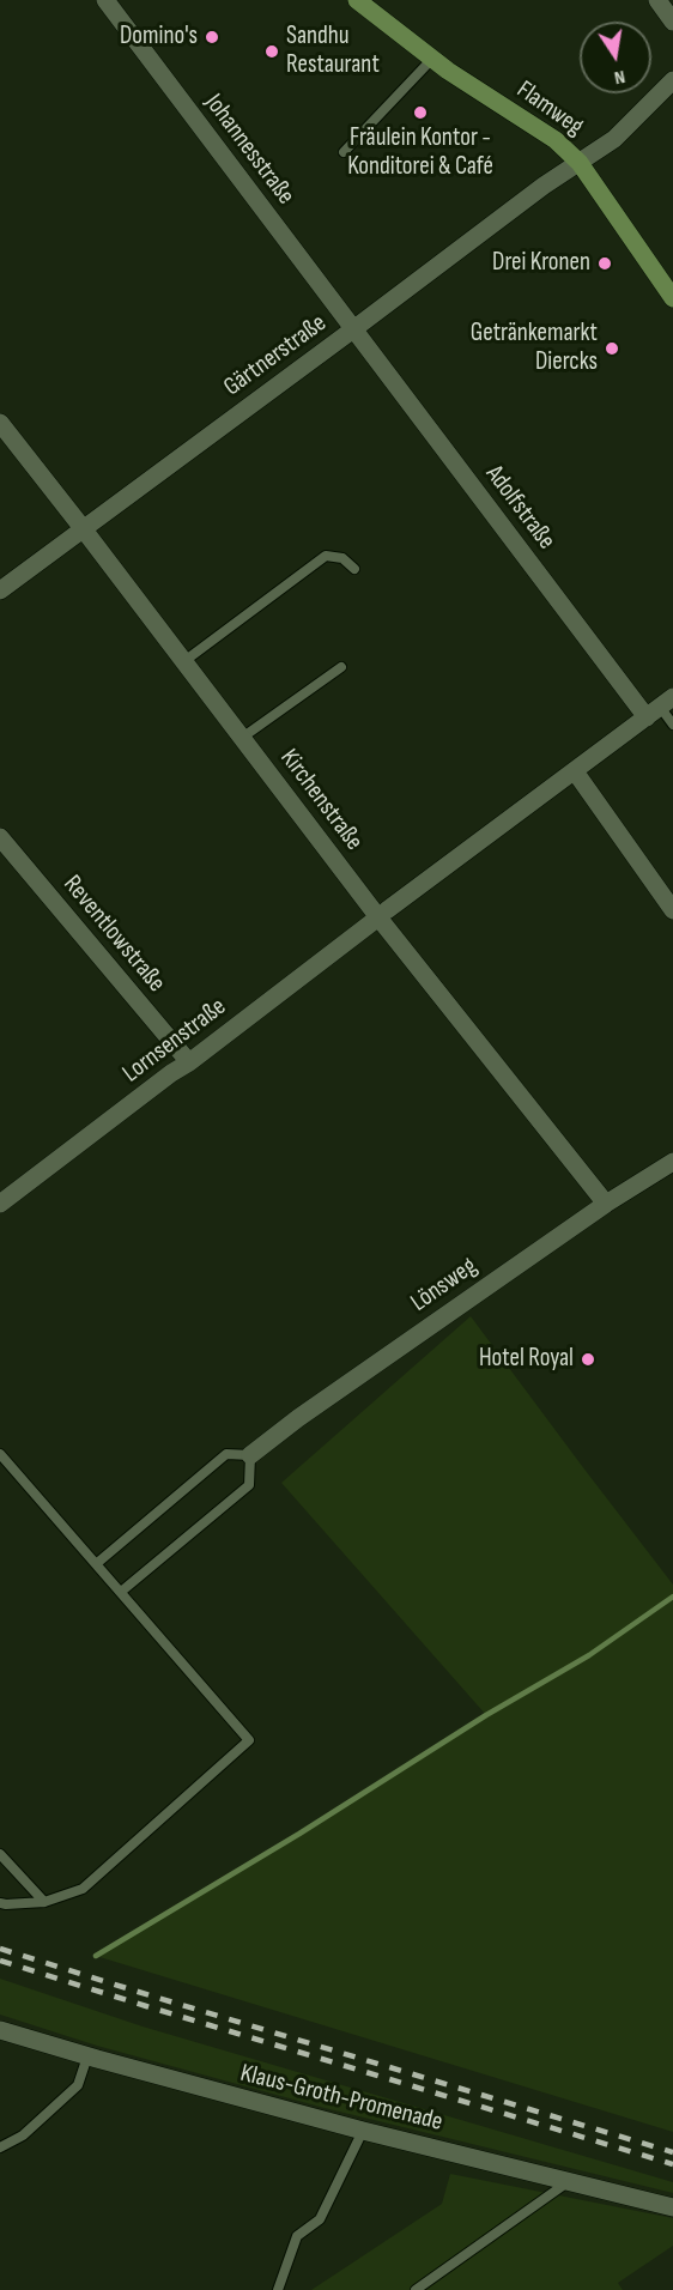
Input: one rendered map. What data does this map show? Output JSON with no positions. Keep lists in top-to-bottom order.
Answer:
{
  "streets": {
    "main road": ["Flamweg"],
    "street": [
      "Johannesstraße",
      "Gärtnerstraße",
      "Adolfstraße",
      "Kirchenstraße",
      "Reventlowstraße",
      "Lornsenstraße",
      "Lönsweg",
      "Klaus-Groth-Promenade"
    ]
  },
  "crossings": [
    ["Flamweg", "Gärtnerstraße"],
    ["Johannesstraße", "Gärtnerstraße"],
    ["Johannesstraße", "Adolfstraße"],
    ["Gärtnerstraße", "Adolfstraße"],
    ["Gärtnerstraße", "Kirchenstraße"],
    ["Adolfstraße", "Lornsenstraße"],
    ["Kirchenstraße", "Lornsenstraße"],
    ["Kirchenstraße", "Lönsweg"],
    ["Reventlowstraße", "Lornsenstraße"]
  ],
  "places": [
    "Domino's",
    "Sandhu Restaurant",
    "Fräulein Kontor - Konditorei & Café",
    "Drei Kronen",
    "Getränkemarkt Diercks",
    "Hotel Royal"
  ],
  "north": "bottom"
}
